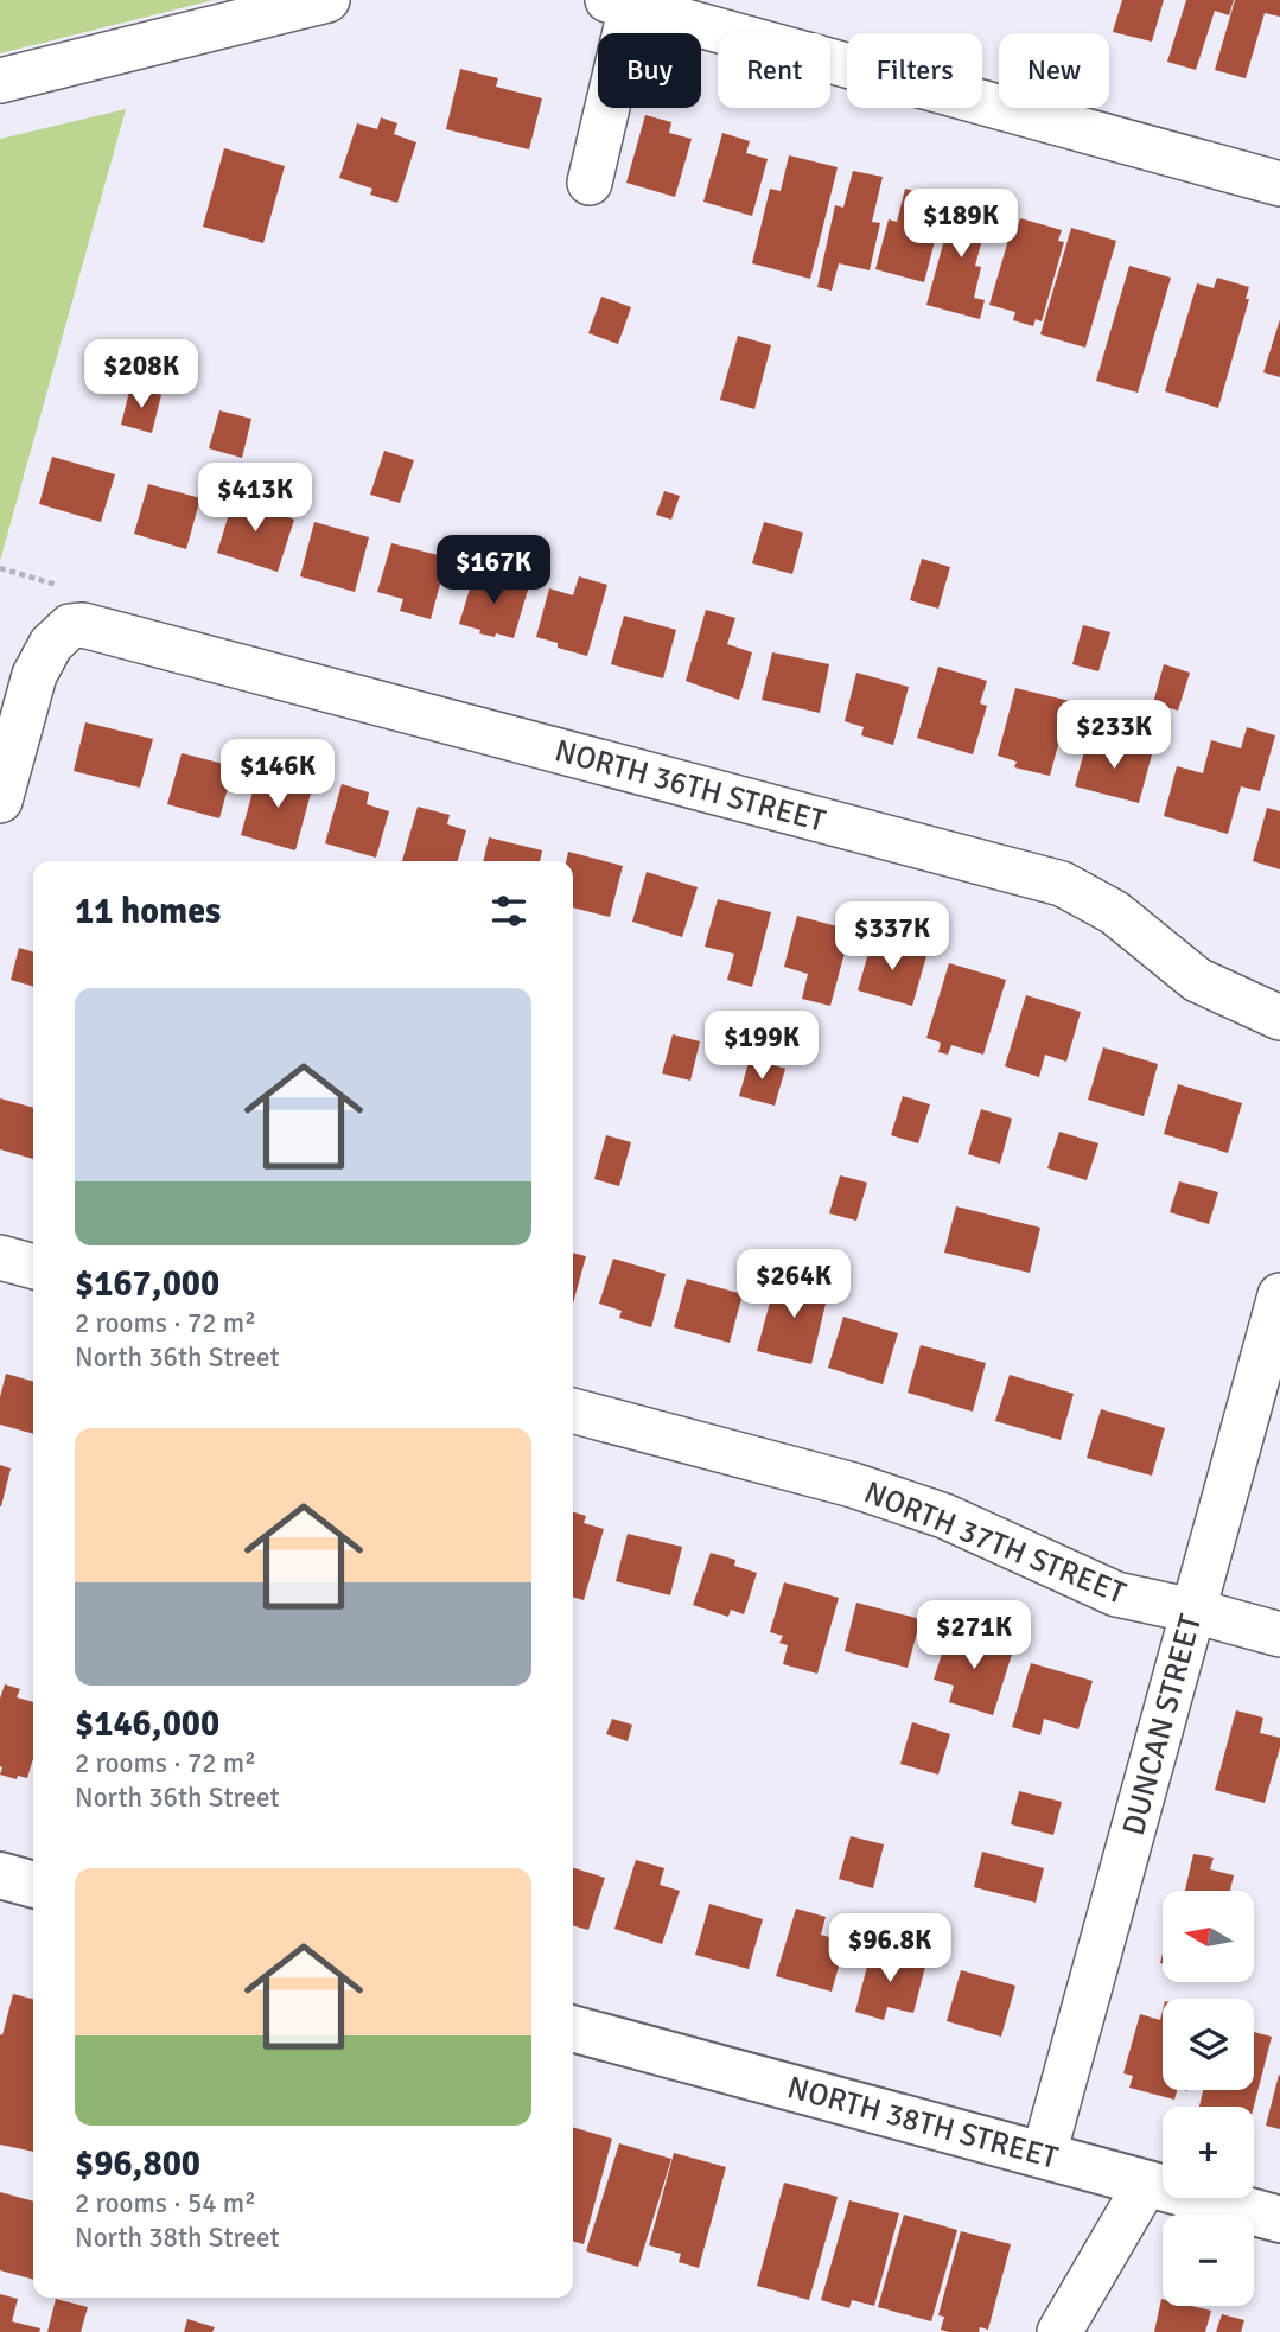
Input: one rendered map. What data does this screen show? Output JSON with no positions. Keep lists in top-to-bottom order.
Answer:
{
  "streets": {
    "street": [
      "NORTH 36TH STREET",
      "NORTH 37TH STREET",
      "DUNCAN STREET",
      "NORTH 38TH STREET"
    ]
  },
  "crossings": [
    ["NORTH 37TH STREET", "DUNCAN STREET"],
    ["DUNCAN STREET", "NORTH 38TH STREET"]
  ],
  "north": "left",
  "page": {
    "chip": [
      "Buy",
      "Rent",
      "Filters",
      "New"
    ],
    "price": [
      "$189K",
      "$208K",
      "$413K",
      "$167K",
      "$233K",
      "$146K",
      "$337K",
      "$199K",
      "$264K",
      "$271K",
      "$96.8K"
    ],
    "heading": "11 homes",
    "list": [
      {
        "name": "$167,000",
        "note": "2 rooms · 72 m² · North 36th Street"
      },
      {
        "name": "$146,000",
        "note": "2 rooms · 72 m² · North 36th Street"
      },
      {
        "name": "$96,800",
        "note": "2 rooms · 54 m² · North 38th Street"
      }
    ],
    "map_buttons": ["+", "−"]
  }
}
